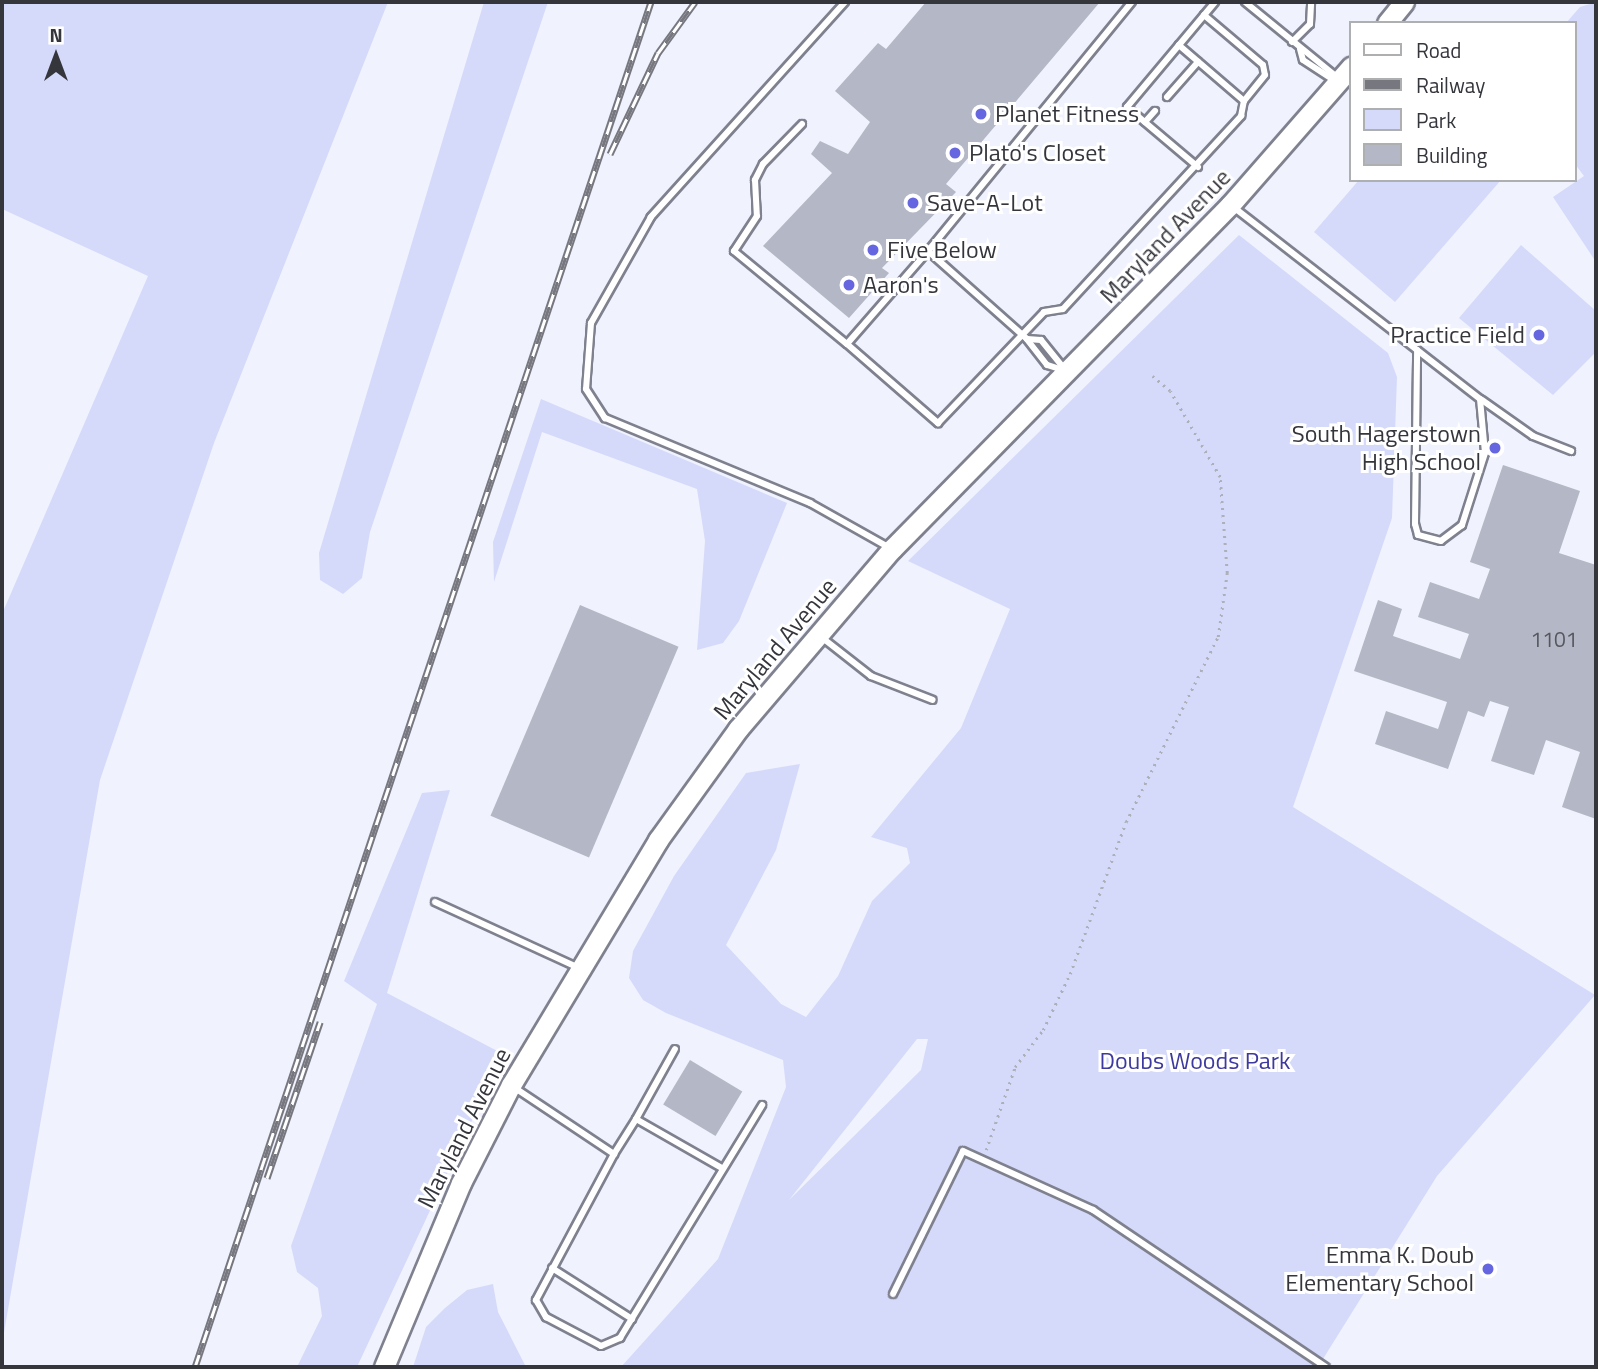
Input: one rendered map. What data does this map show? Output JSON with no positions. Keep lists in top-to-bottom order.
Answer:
{
  "streets": {
    "main road": ["Maryland Avenue"]
  },
  "parks": ["Doubs Woods Park"],
  "places": [
    "Planet Fitness",
    "Plato's Closet",
    "Save-A-Lot",
    "Five Below",
    "Aaron's",
    "Practice Field",
    "South Hagerstown High School",
    "Emma K. Doub Elementary School"
  ],
  "house_numbers": ["1101"],
  "legend": [
    "Road",
    "Railway",
    "Park",
    "Building"
  ],
  "north": "top"
}
